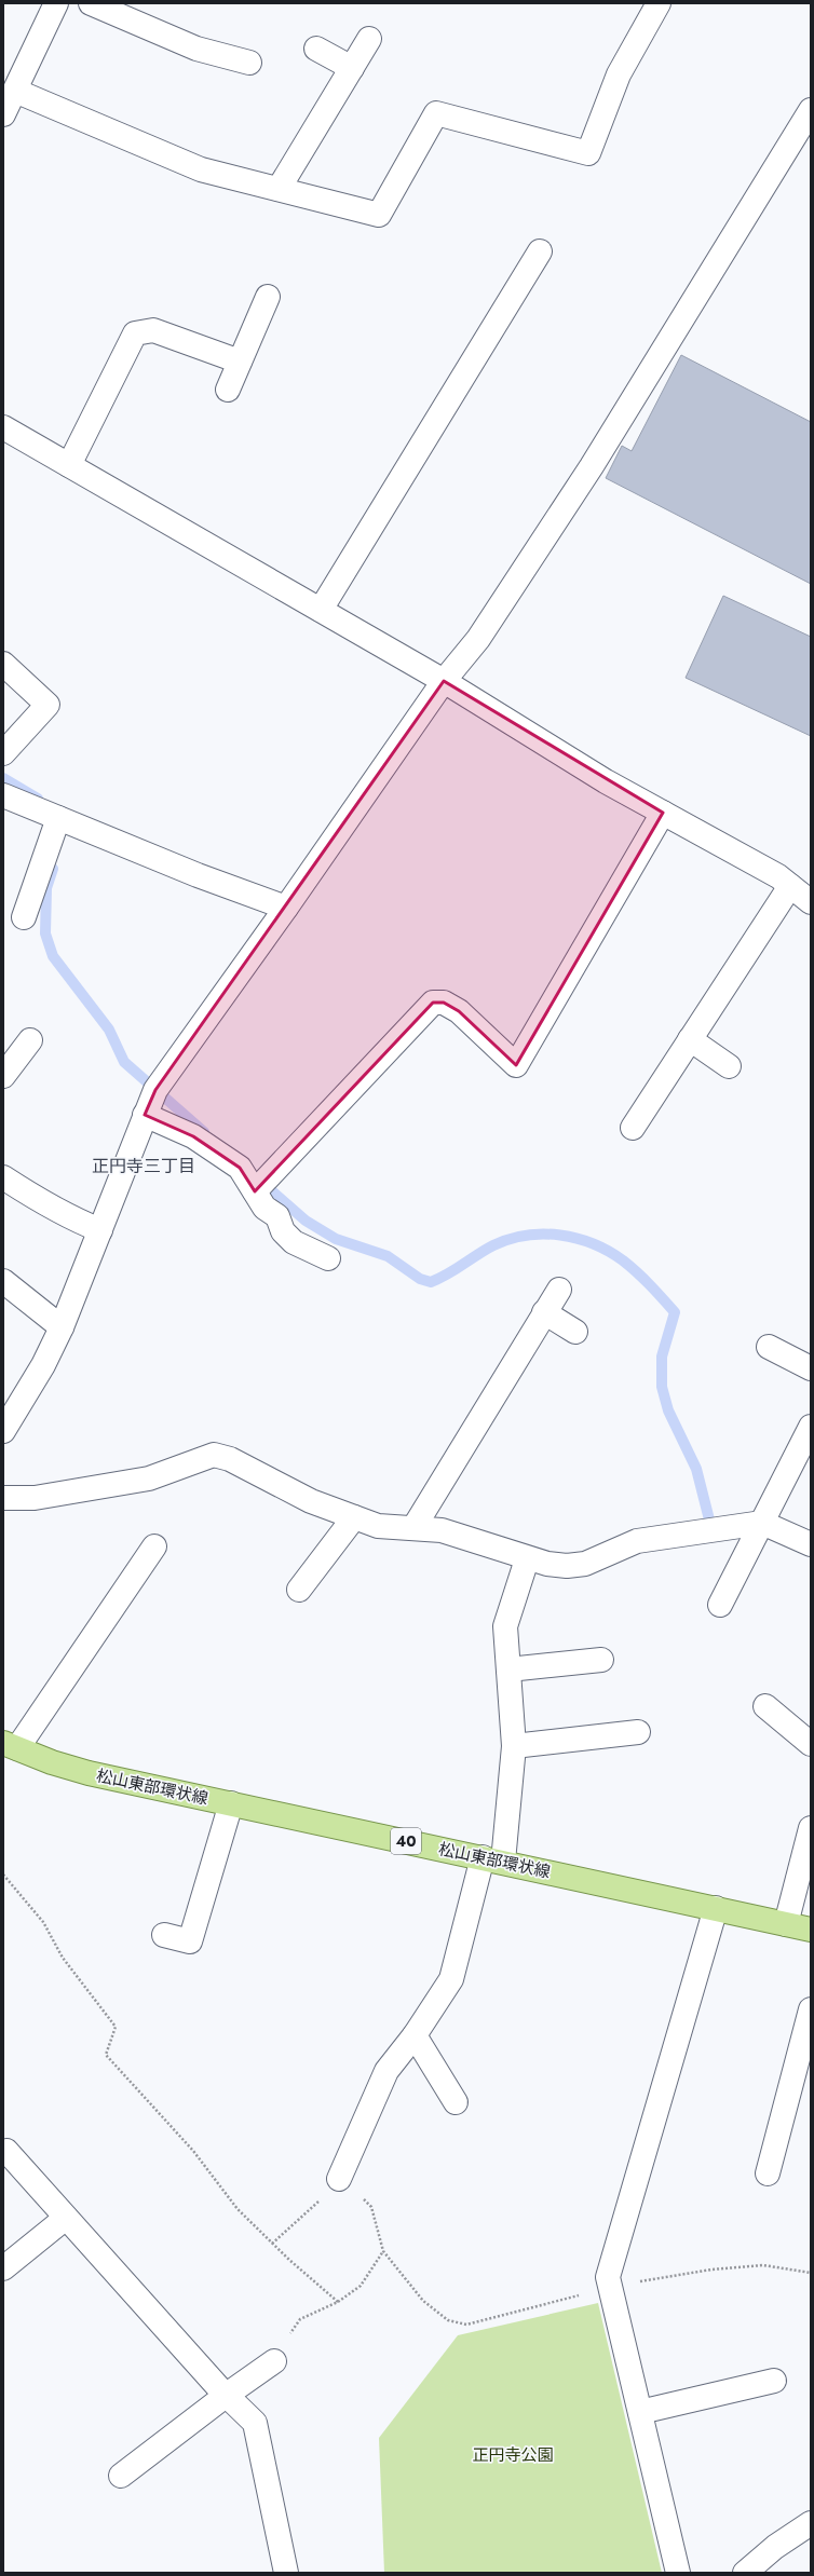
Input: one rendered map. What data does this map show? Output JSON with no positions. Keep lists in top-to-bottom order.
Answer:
{
  "streets": {
    "main road": ["松山東部環状線", "40"]
  },
  "districts": ["正円寺三丁目"],
  "parks": ["正円寺公園"]
}
